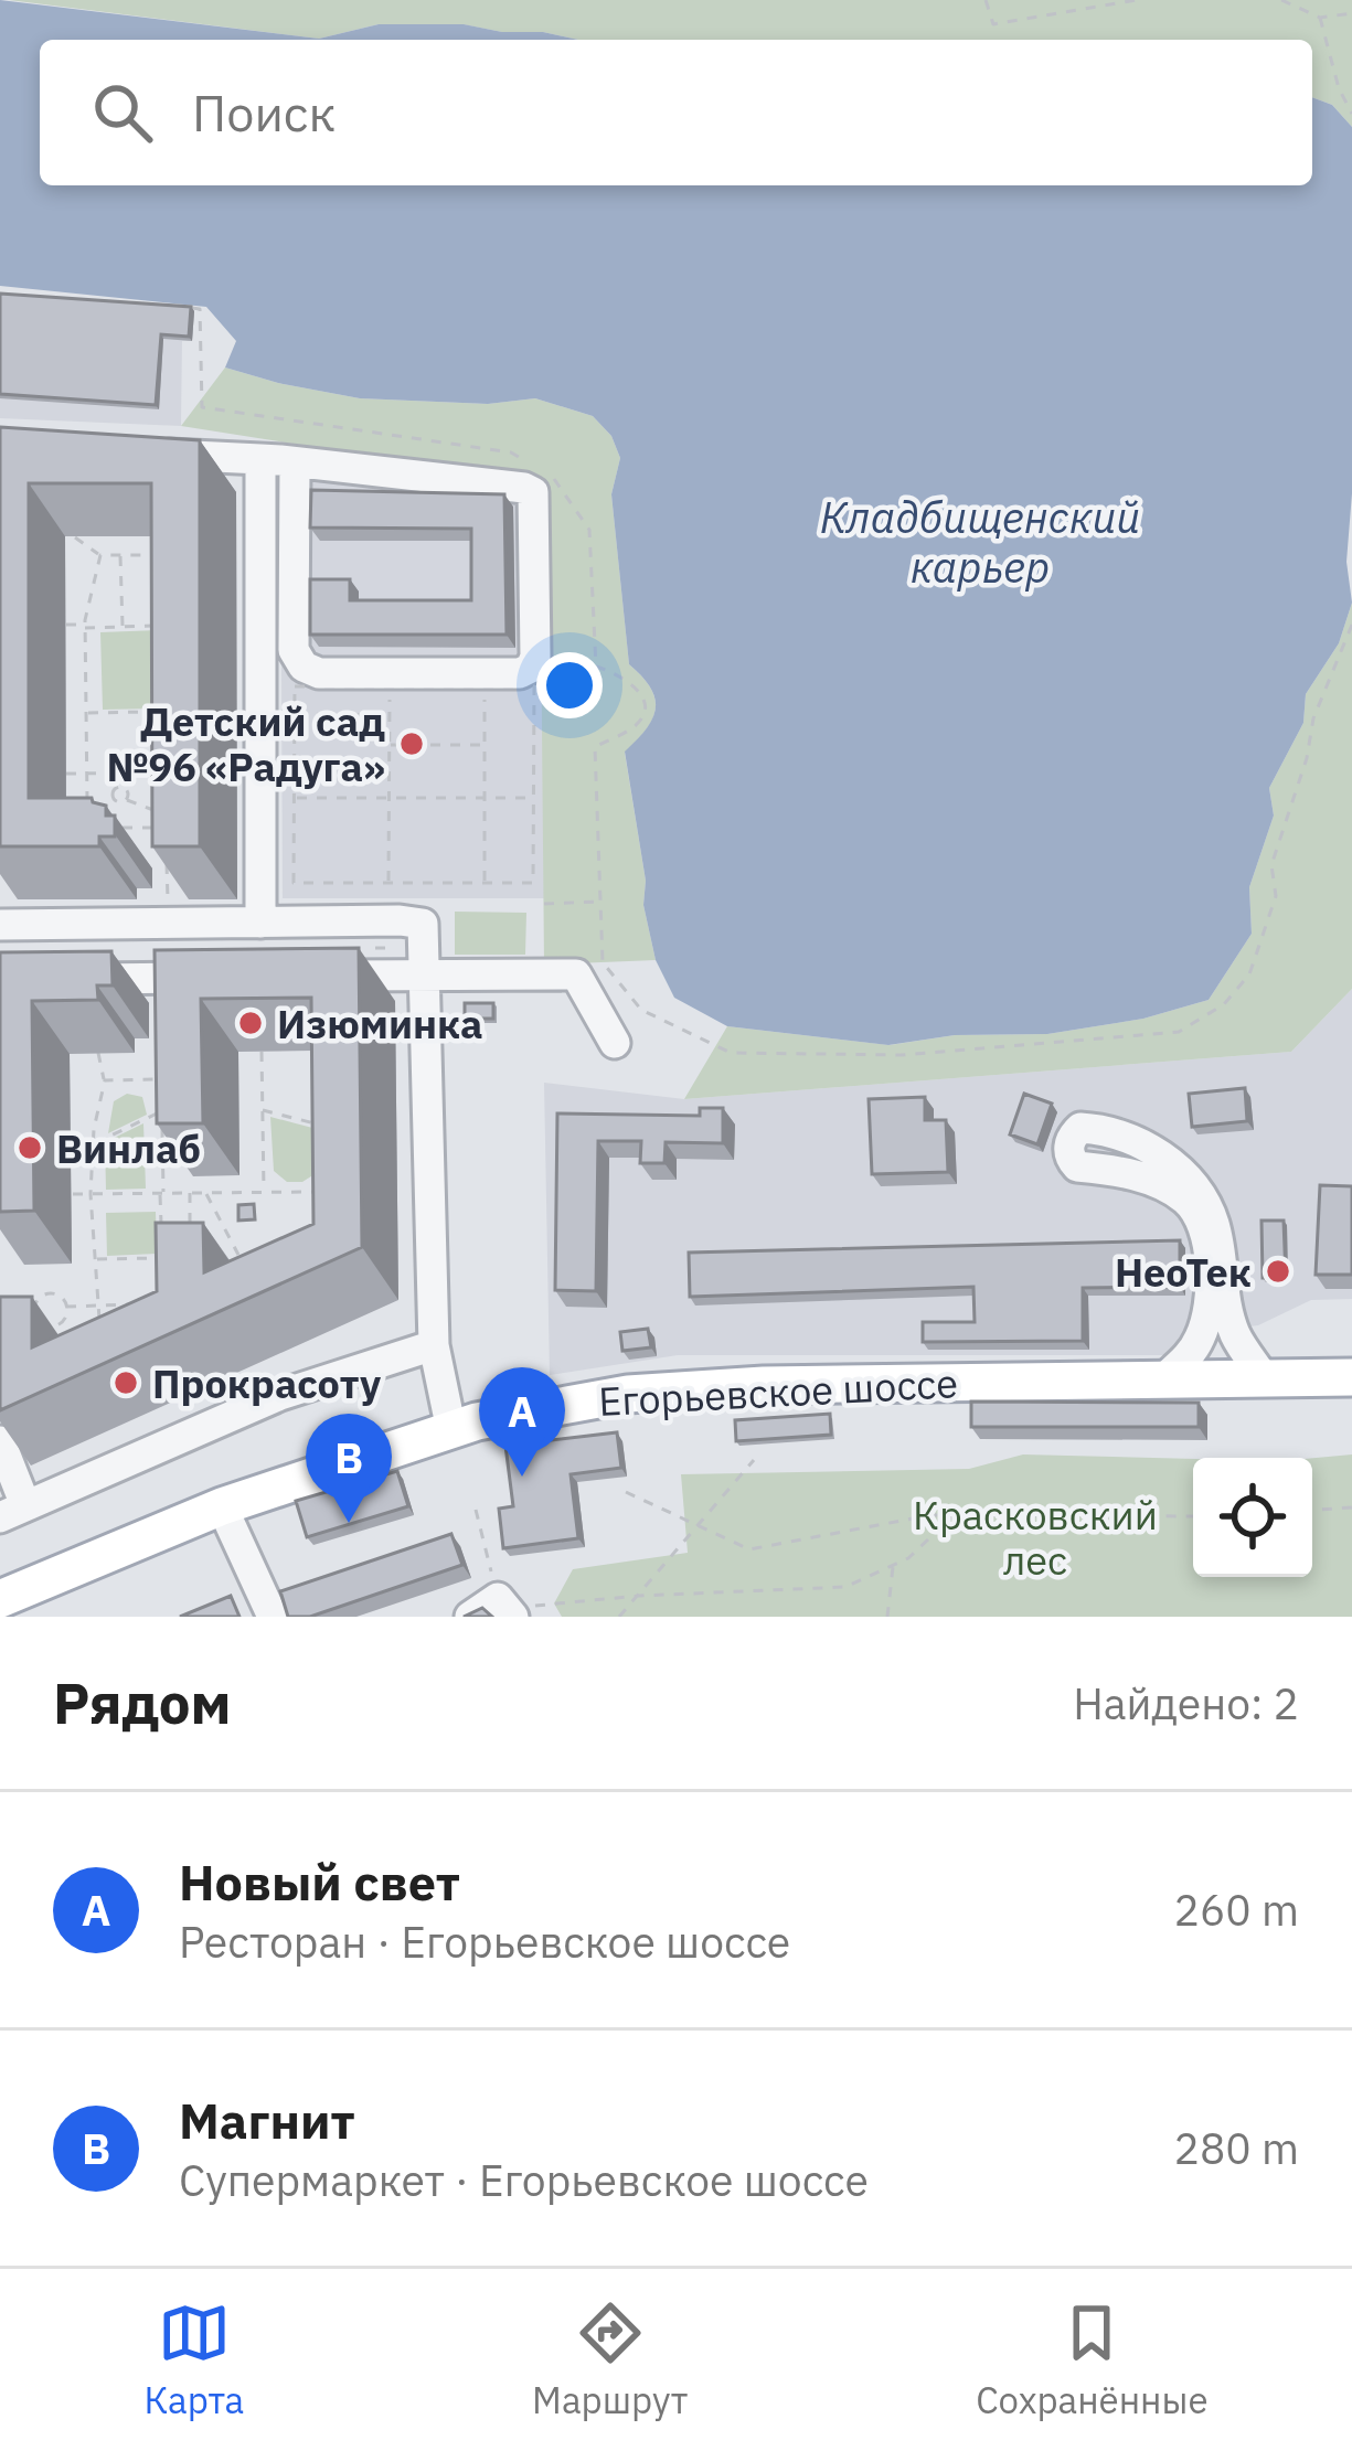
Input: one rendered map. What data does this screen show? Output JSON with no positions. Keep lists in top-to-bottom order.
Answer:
{
  "streets": {
    "main road": ["Егорьевское шоссе"]
  },
  "water": ["Кладбищенский карьер"],
  "parks": ["Красковский лес"],
  "places": [
    "Детский сад №96 «Радуга»",
    "Изюминка",
    "Винлаб",
    "НеоТек",
    "Прокрасоту"
  ],
  "page": {
    "search": "Поиск",
    "pins": ["A", "B"],
    "heading": ["Рядом", "Найдено: 2"],
    "list": [
      {
        "mark": "A",
        "name": "Новый свет",
        "note": "Ресторан · Егорьевское шоссе",
        "value": "260 m"
      },
      {
        "mark": "B",
        "name": "Магнит",
        "note": "Супермаркет · Егорьевское шоссе",
        "value": "280 m"
      }
    ],
    "nav": ["Карта", "Маршрут", "Сохранённые"]
  }
}
